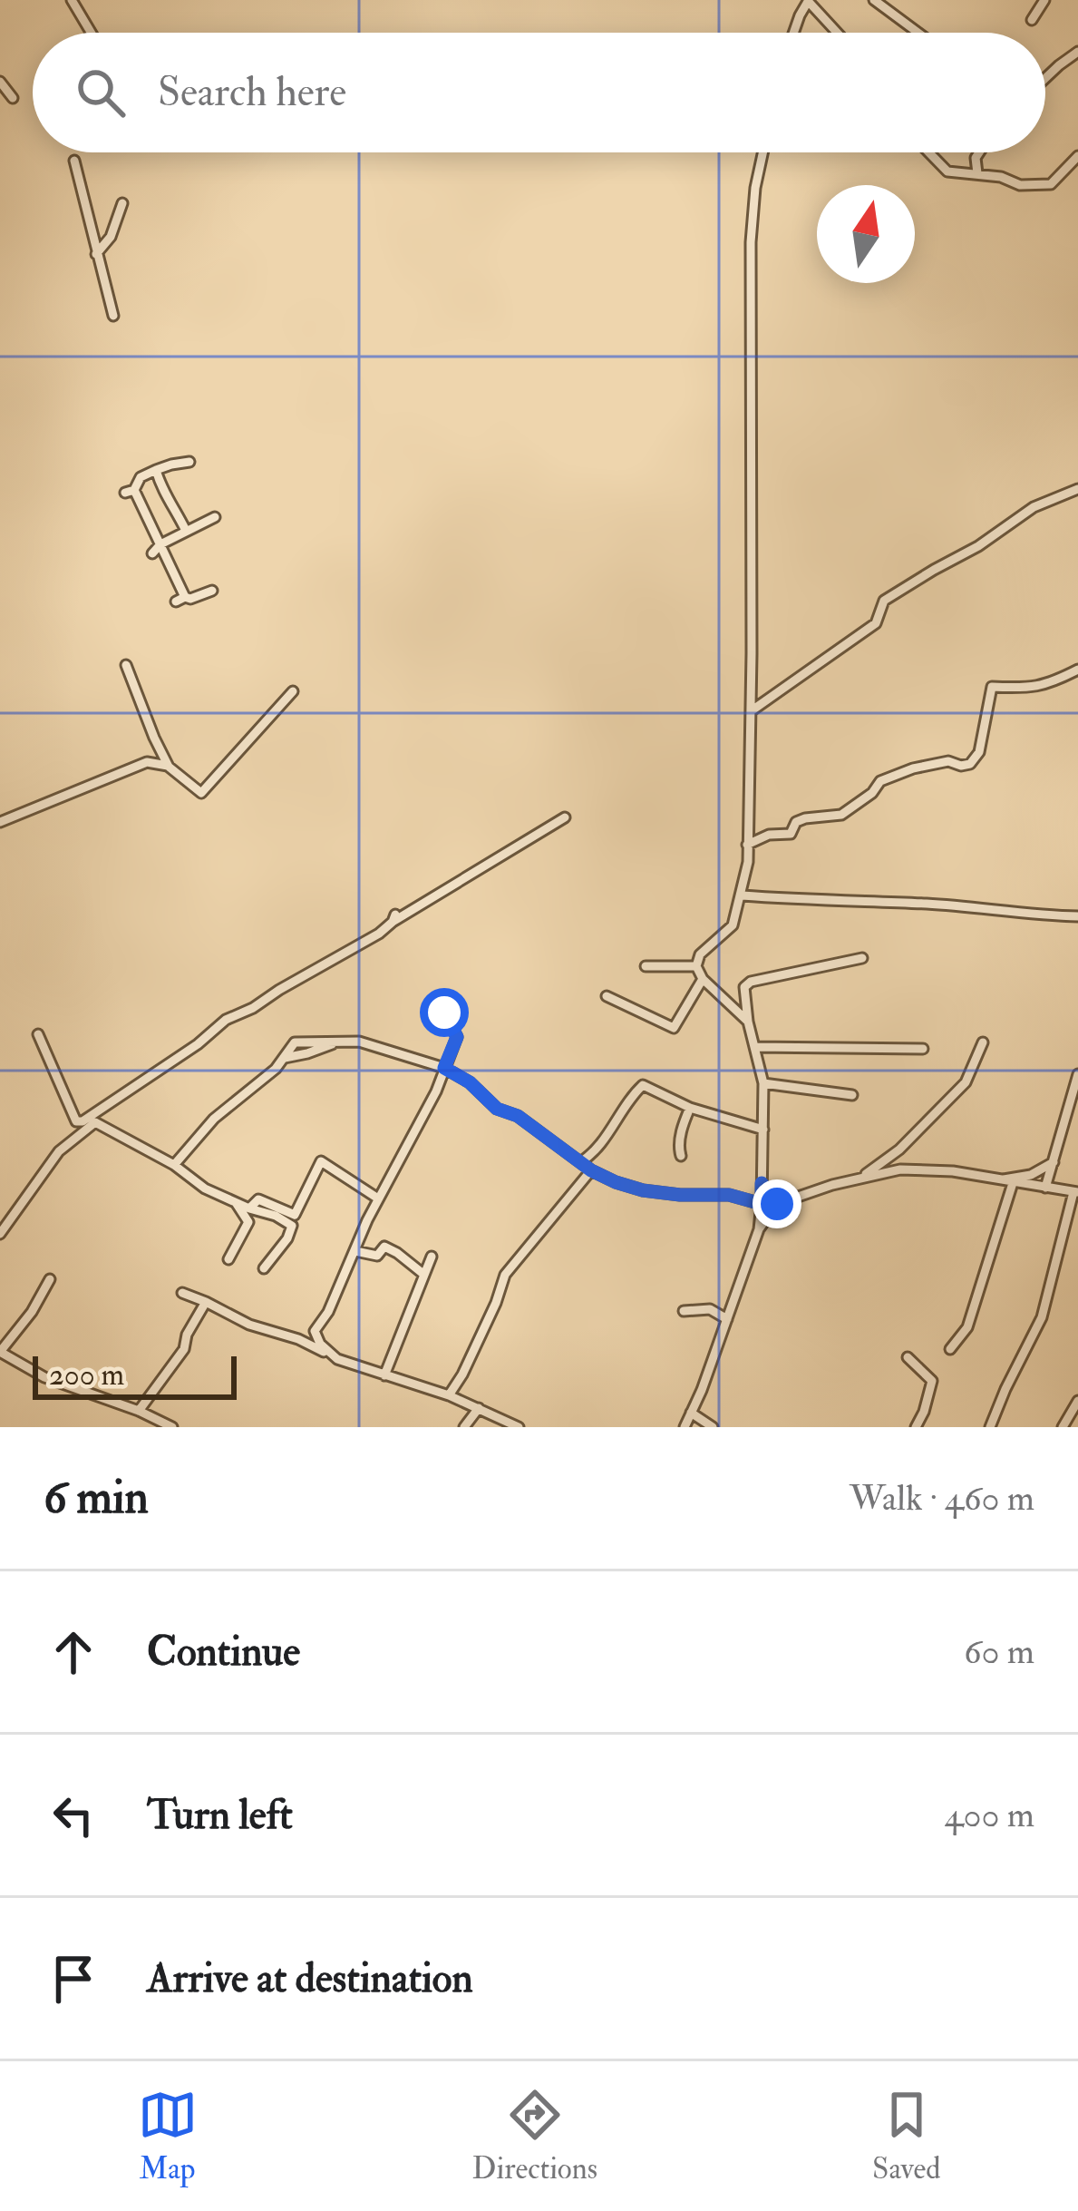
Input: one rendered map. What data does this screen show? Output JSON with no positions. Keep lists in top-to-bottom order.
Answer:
{
  "scale_bar": "200 m",
  "north": "top",
  "page": {
    "search": "Search here",
    "scale": "200 m",
    "heading": ["6 min", "Walk · 460 m"],
    "list": [
      ["Continue", "60 m"],
      ["Turn left", "400 m"],
      "Arrive at destination"
    ],
    "nav": ["Map", "Directions", "Saved"]
  }
}
